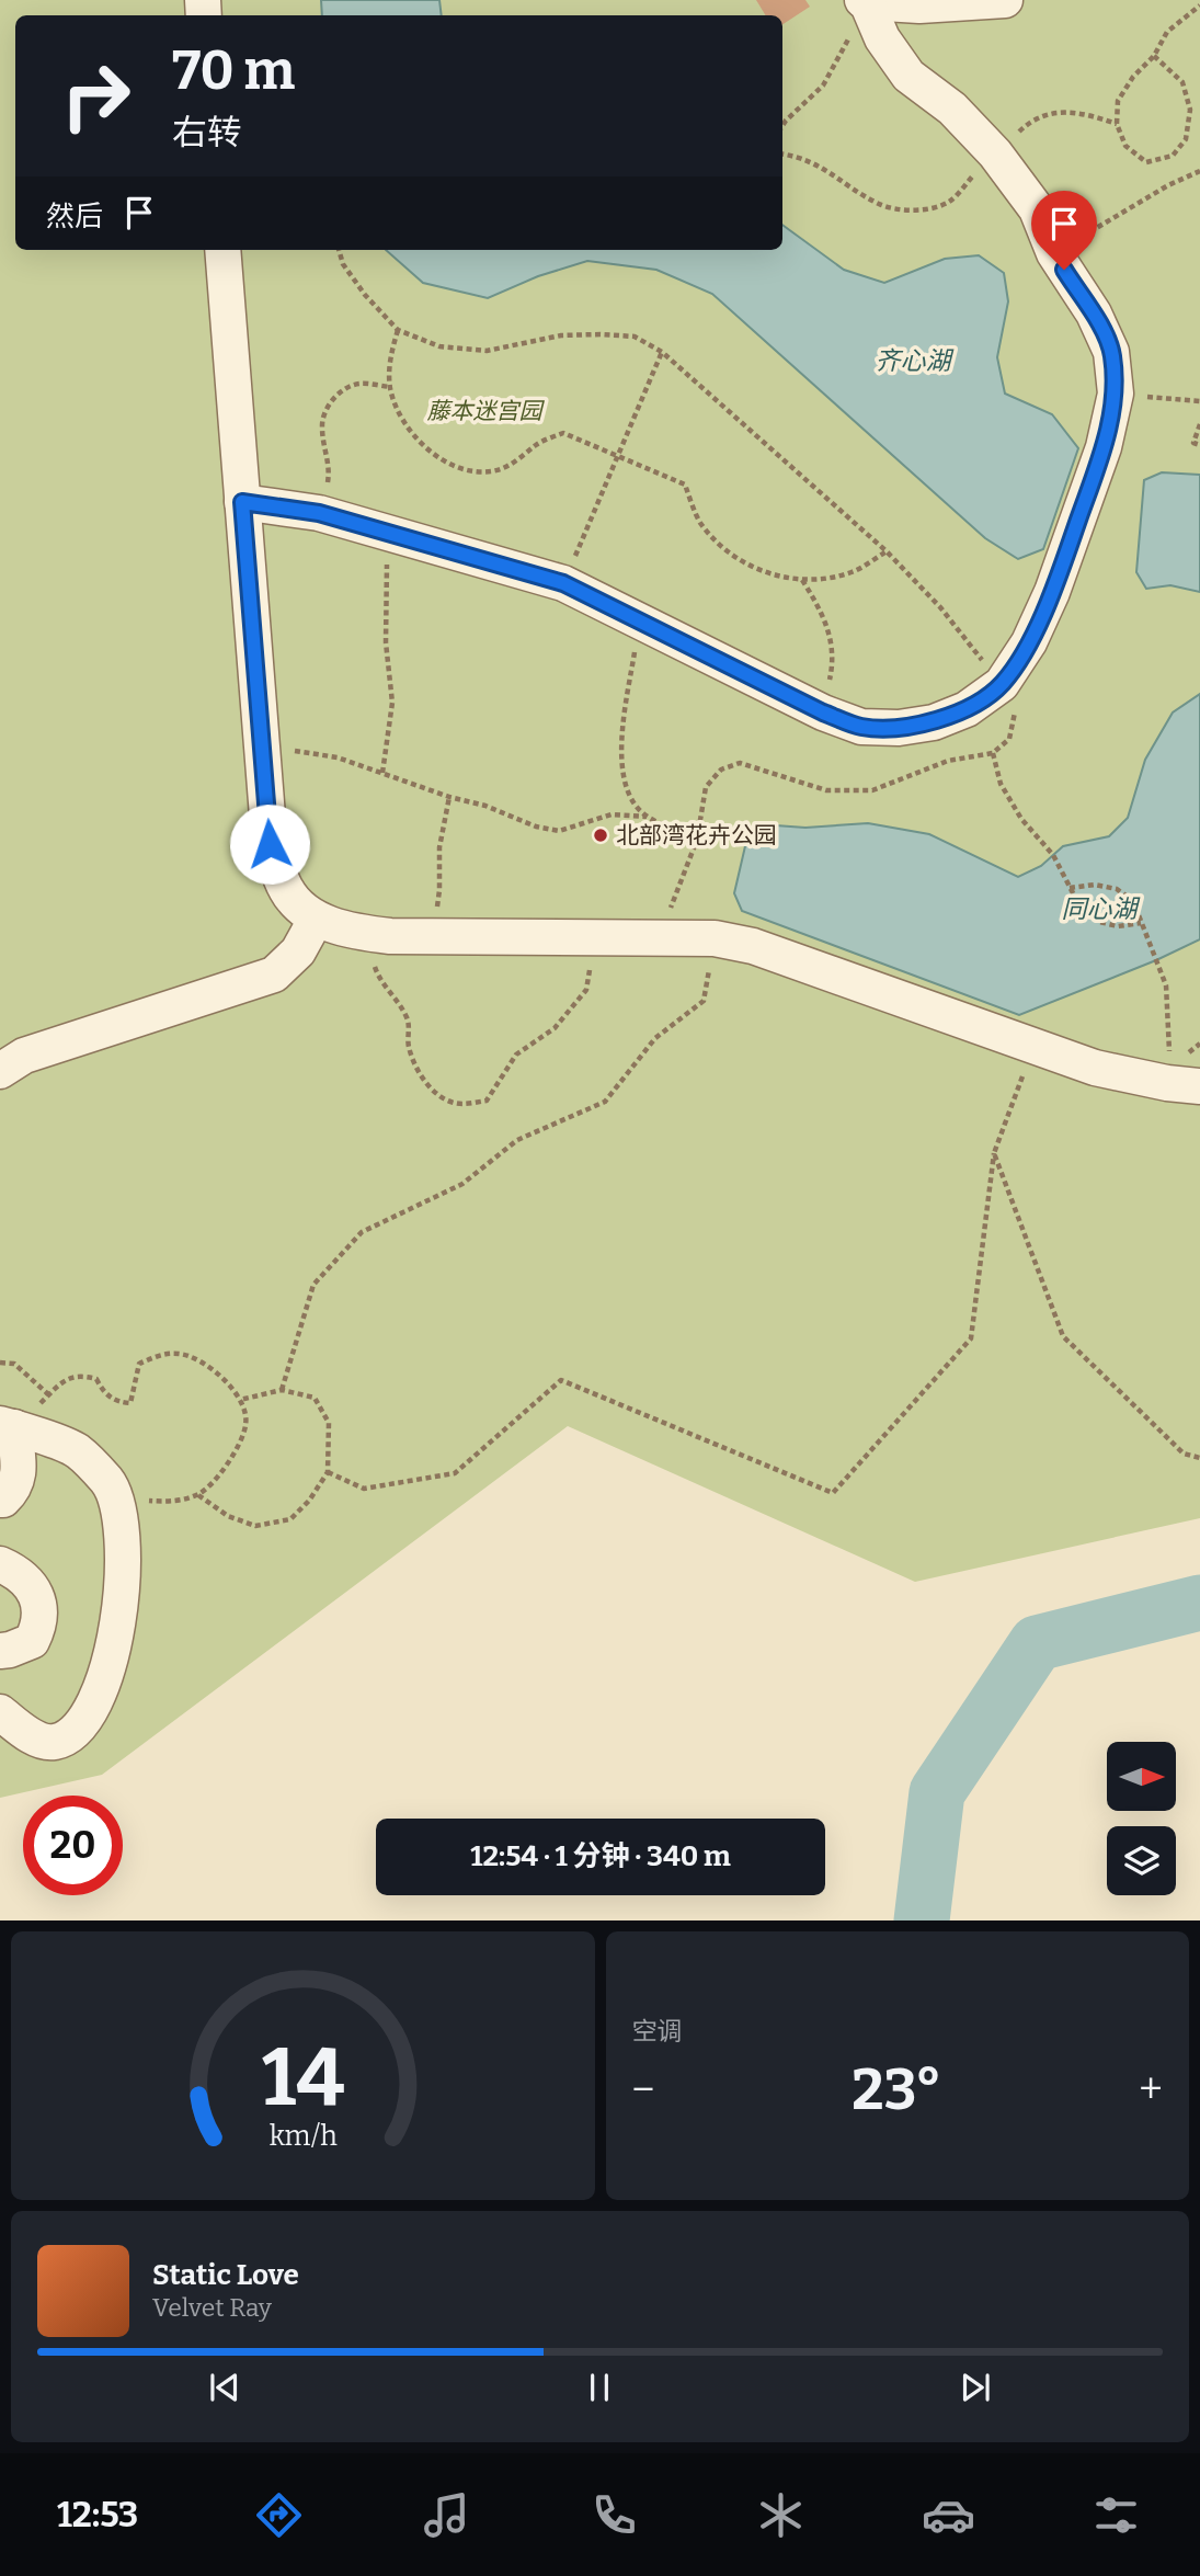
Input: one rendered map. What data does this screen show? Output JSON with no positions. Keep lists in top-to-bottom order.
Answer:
{
  "water": ["齐心湖", "同心湖"],
  "parks": ["藤本迷宫园"],
  "places": ["北部湾花卉公园"],
  "north": "right",
  "page": {
    "turn": ["70 m", "右转"],
    "then": "然后",
    "limit": "20",
    "trip": "12:54 · 1 分钟 · 340 m",
    "tile": "空调",
    "heat": ["−", "23°", "+"],
    "song": ["Static Love", "Velvet Ray"],
    "tabs": "12:53",
    "gauge": ["14", "km/h"]
  }
}
